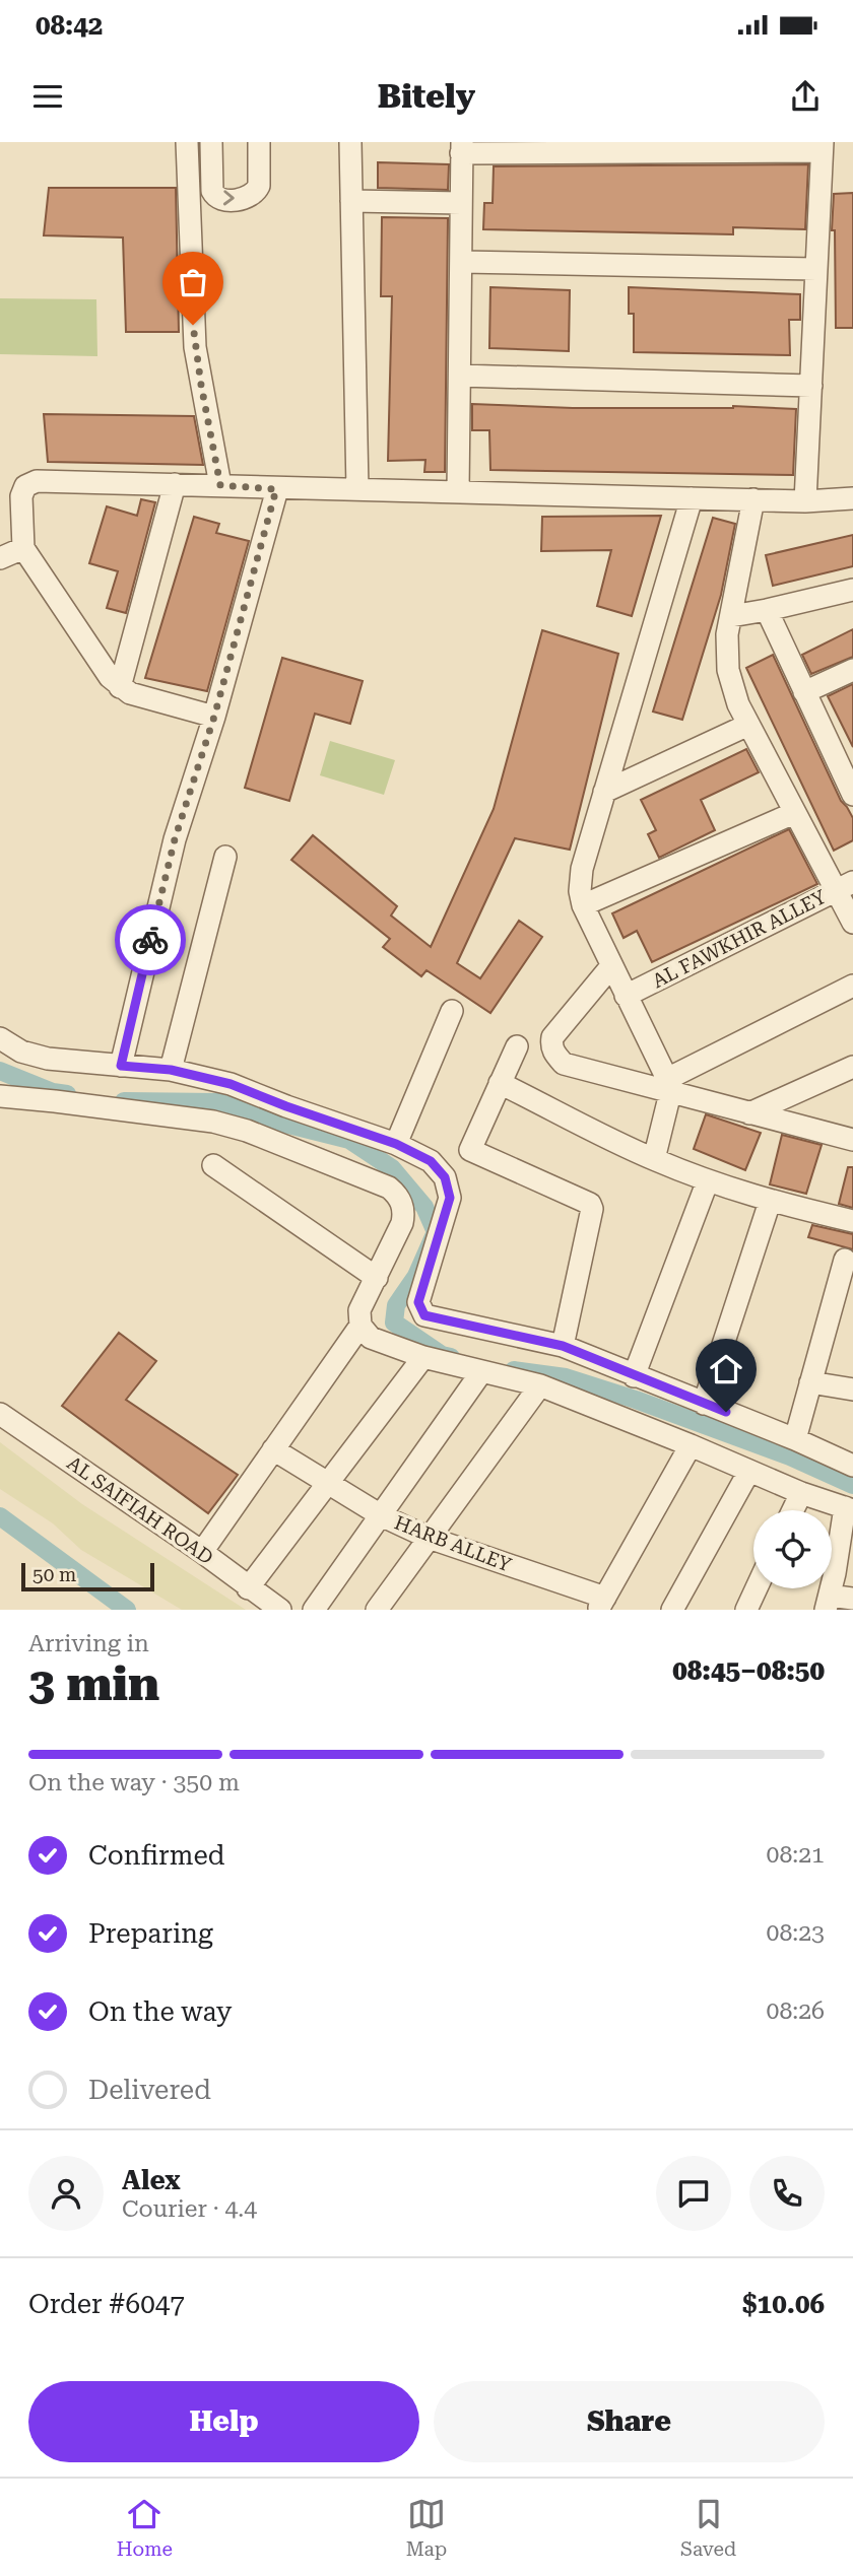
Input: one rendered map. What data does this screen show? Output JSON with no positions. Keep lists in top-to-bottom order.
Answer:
{
  "streets": {
    "street": ["AL FAWKHIR ALLEY", "AL SAIFIAH ROAD", "HARB ALLEY"]
  },
  "scale_bar": "50 m",
  "page": {
    "status": "08:42",
    "header": "Bitely",
    "scale": "50 m",
    "heading": ["3 min", "Arriving in", "08:45–08:50"],
    "panel": [
      "Alex",
      "Courier · 4.4",
      "Order #6047",
      "$10.06"
    ],
    "bar": "On the way · 350 m",
    "list": [
      ["Confirmed", "08:21"],
      ["Preparing", "08:23"],
      ["On the way", "08:26"],
      "Delivered"
    ],
    "buttons": ["Help", "Share"],
    "tabs": ["Home", "Map", "Saved"]
  }
}
